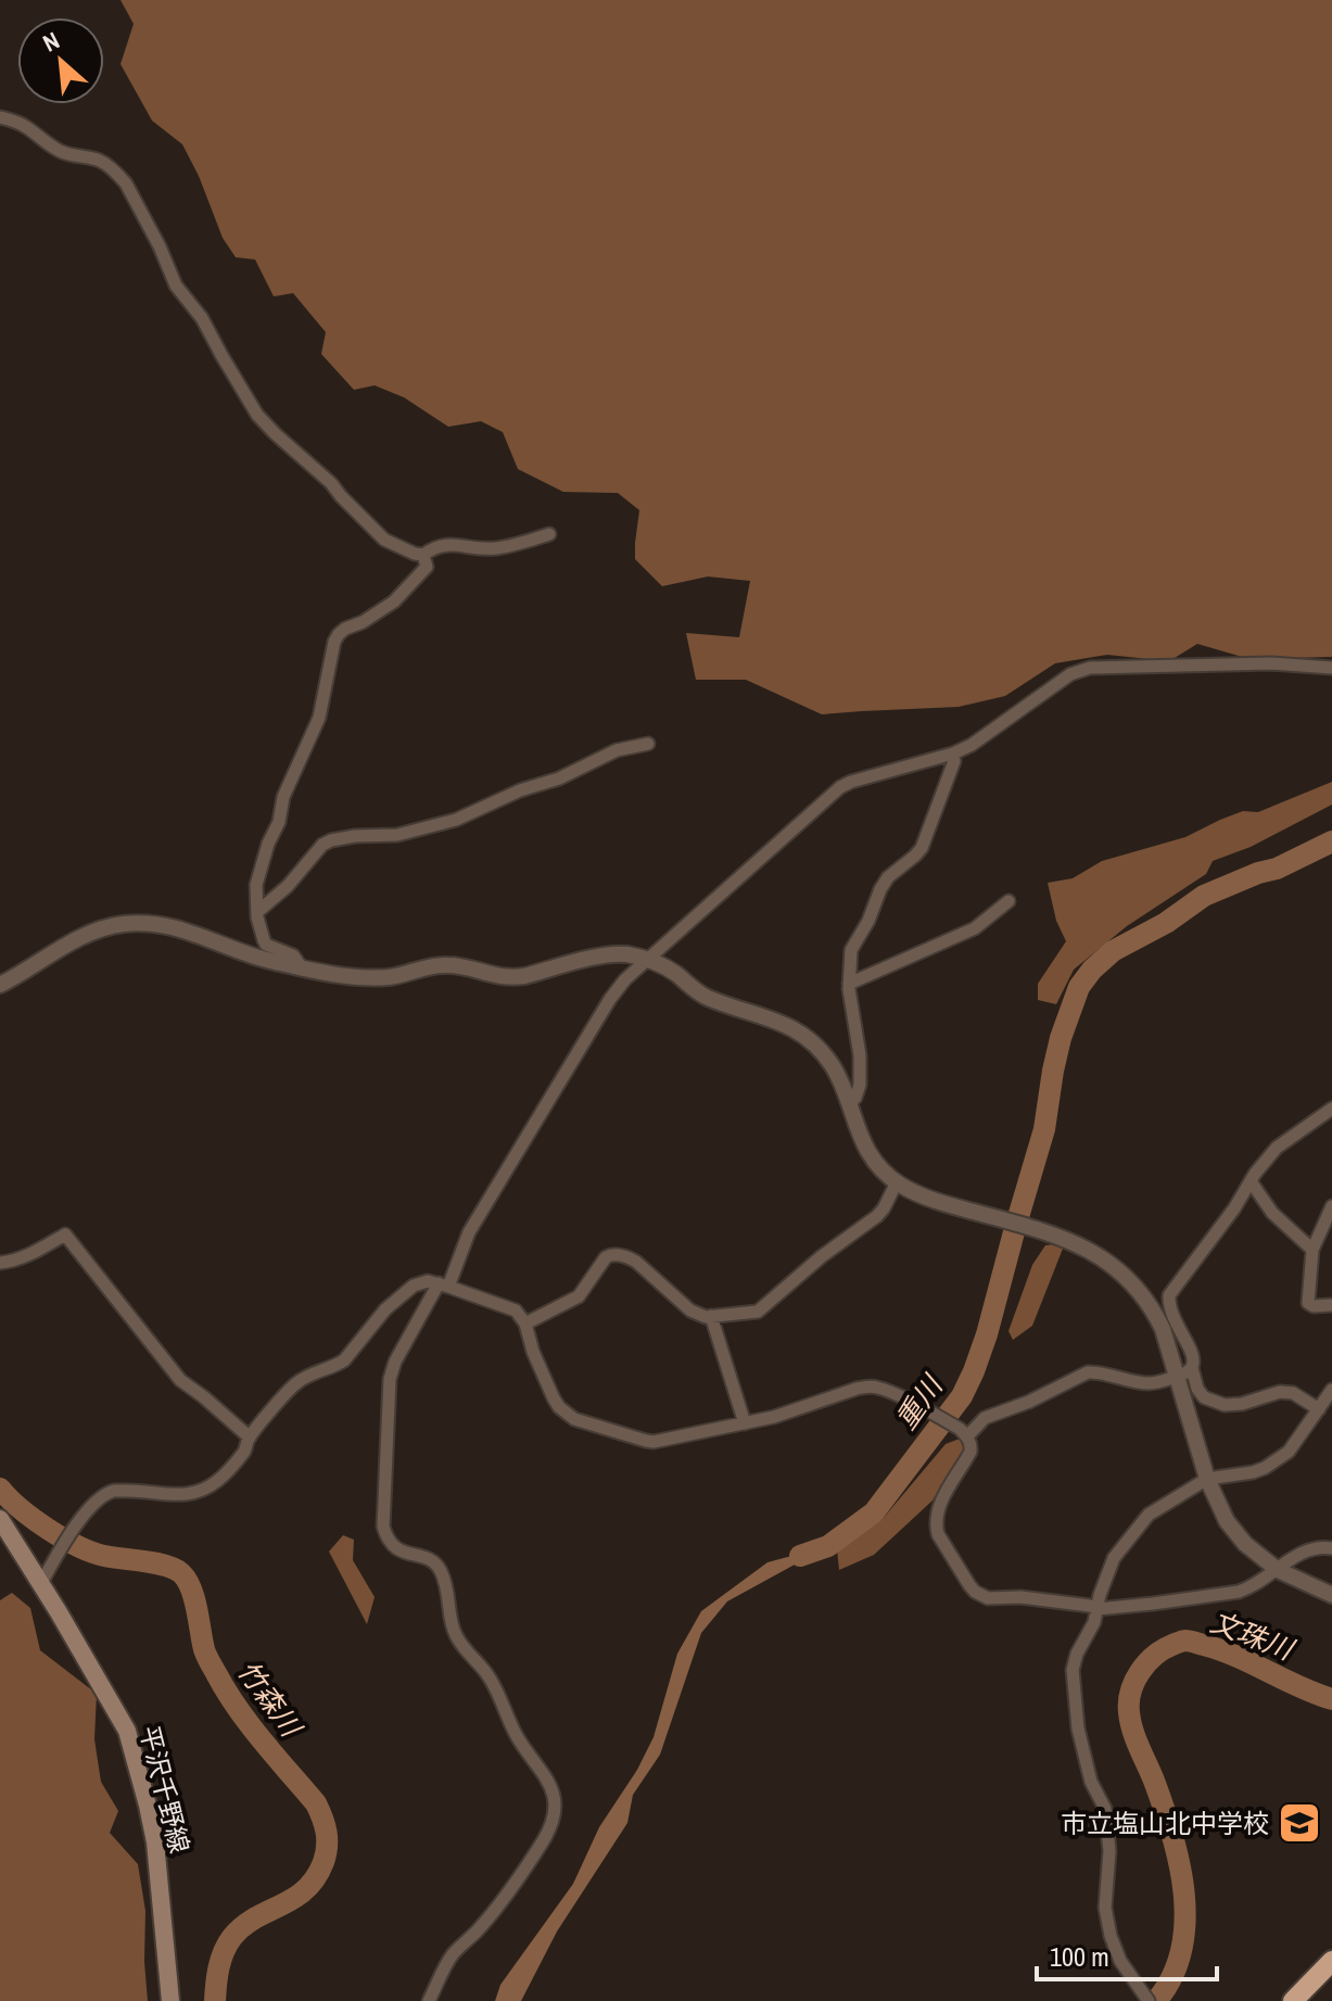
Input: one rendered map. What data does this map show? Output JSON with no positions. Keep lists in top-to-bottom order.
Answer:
{
  "streets": {
    "main road": ["平沢千野線"]
  },
  "water": ["重川", "文珠川", "竹森川"],
  "places": {
    "school or university": ["市立塩山北中学校"]
  },
  "scale_bar": "100 m",
  "north": "top left"
}
